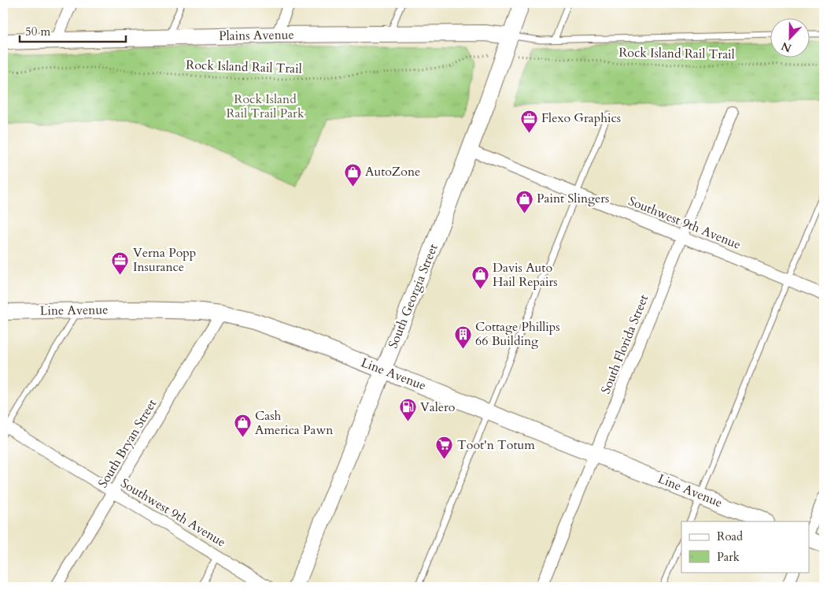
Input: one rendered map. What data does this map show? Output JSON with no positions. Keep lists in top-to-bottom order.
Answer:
{
  "streets": {
    "main road": ["Plains Avenue", "South Georgia Street", "Line Avenue"],
    "street": ["Southwest 9th Avenue", "South Florida Street", "South Bryan Street"],
    "path": ["Rock Island Rail Trail"]
  },
  "crossings": [
    ["Plains Avenue", "South Georgia Street"],
    ["Southwest 9th Avenue", "South Georgia Street"],
    ["Southwest 9th Avenue", "South Florida Street"],
    ["Southwest 9th Avenue", "South Bryan Street"],
    ["South Georgia Street", "Line Avenue"],
    ["Line Avenue", "South Florida Street"],
    ["Line Avenue", "South Bryan Street"]
  ],
  "parks": ["Rock Island Rail Trail Park"],
  "places": {
    "office": ["Flexo Graphics", "Verna Popp Insurance"],
    "shop": [
      "AutoZone",
      "Paint Slingers",
      "Davis Auto Hail Repairs",
      "Cash America Pawn"
    ],
    "building": ["Cottage Phillips 66 Building"],
    "fuel station": ["Valero"],
    "supermarket": ["Toot'n Totum"]
  },
  "legend": ["Road", "Park"],
  "scale_bar": "50 m",
  "north": "bottom"
}
